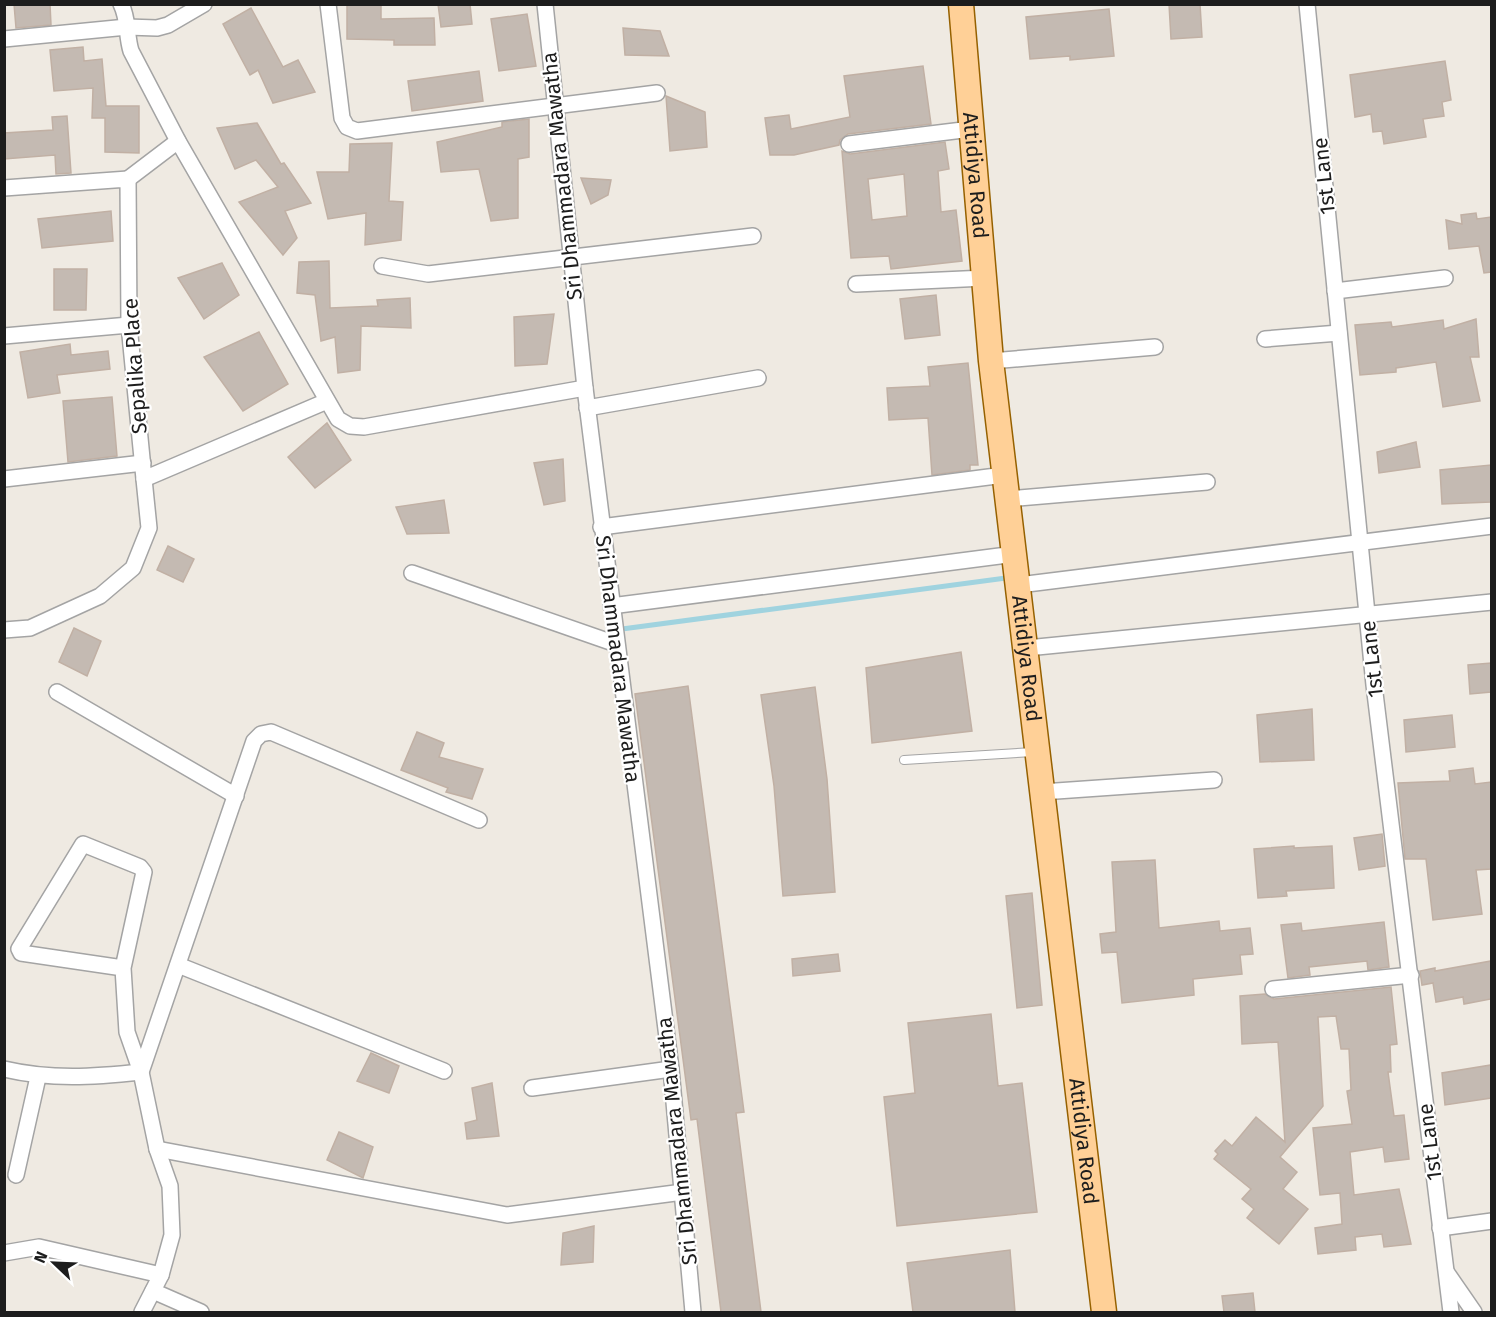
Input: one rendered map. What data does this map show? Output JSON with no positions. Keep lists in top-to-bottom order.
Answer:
{
  "streets": {
    "main road": ["Attidiya Road"],
    "street": ["Sri Dhammadara Mawatha", "1st Lane", "Sepalika Place"]
  },
  "north": "top left"
}
